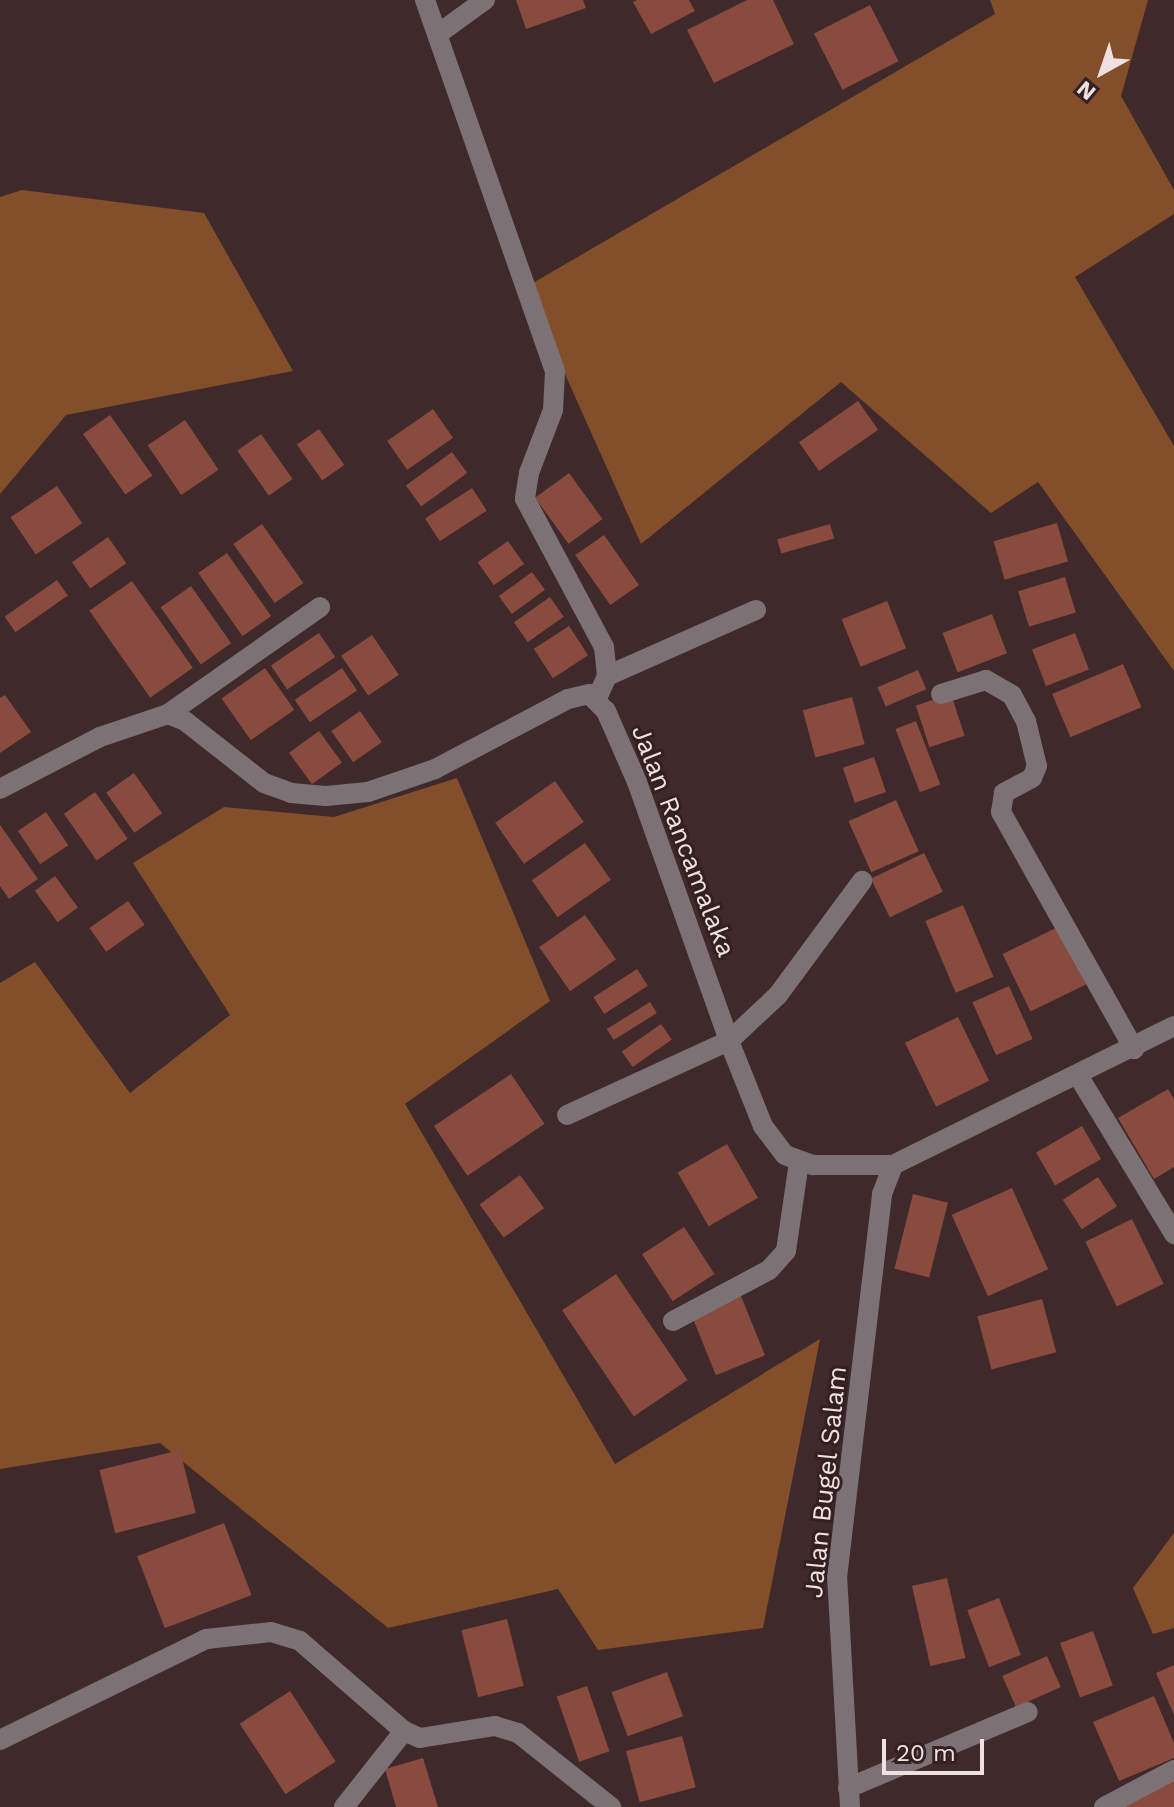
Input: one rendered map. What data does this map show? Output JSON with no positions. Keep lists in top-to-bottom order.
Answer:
{
  "streets": {
    "street": ["Jalan Rancamalaka", "Jalan Bugel Salam"]
  },
  "scale_bar": "20 m",
  "north": "bottom left"
}
